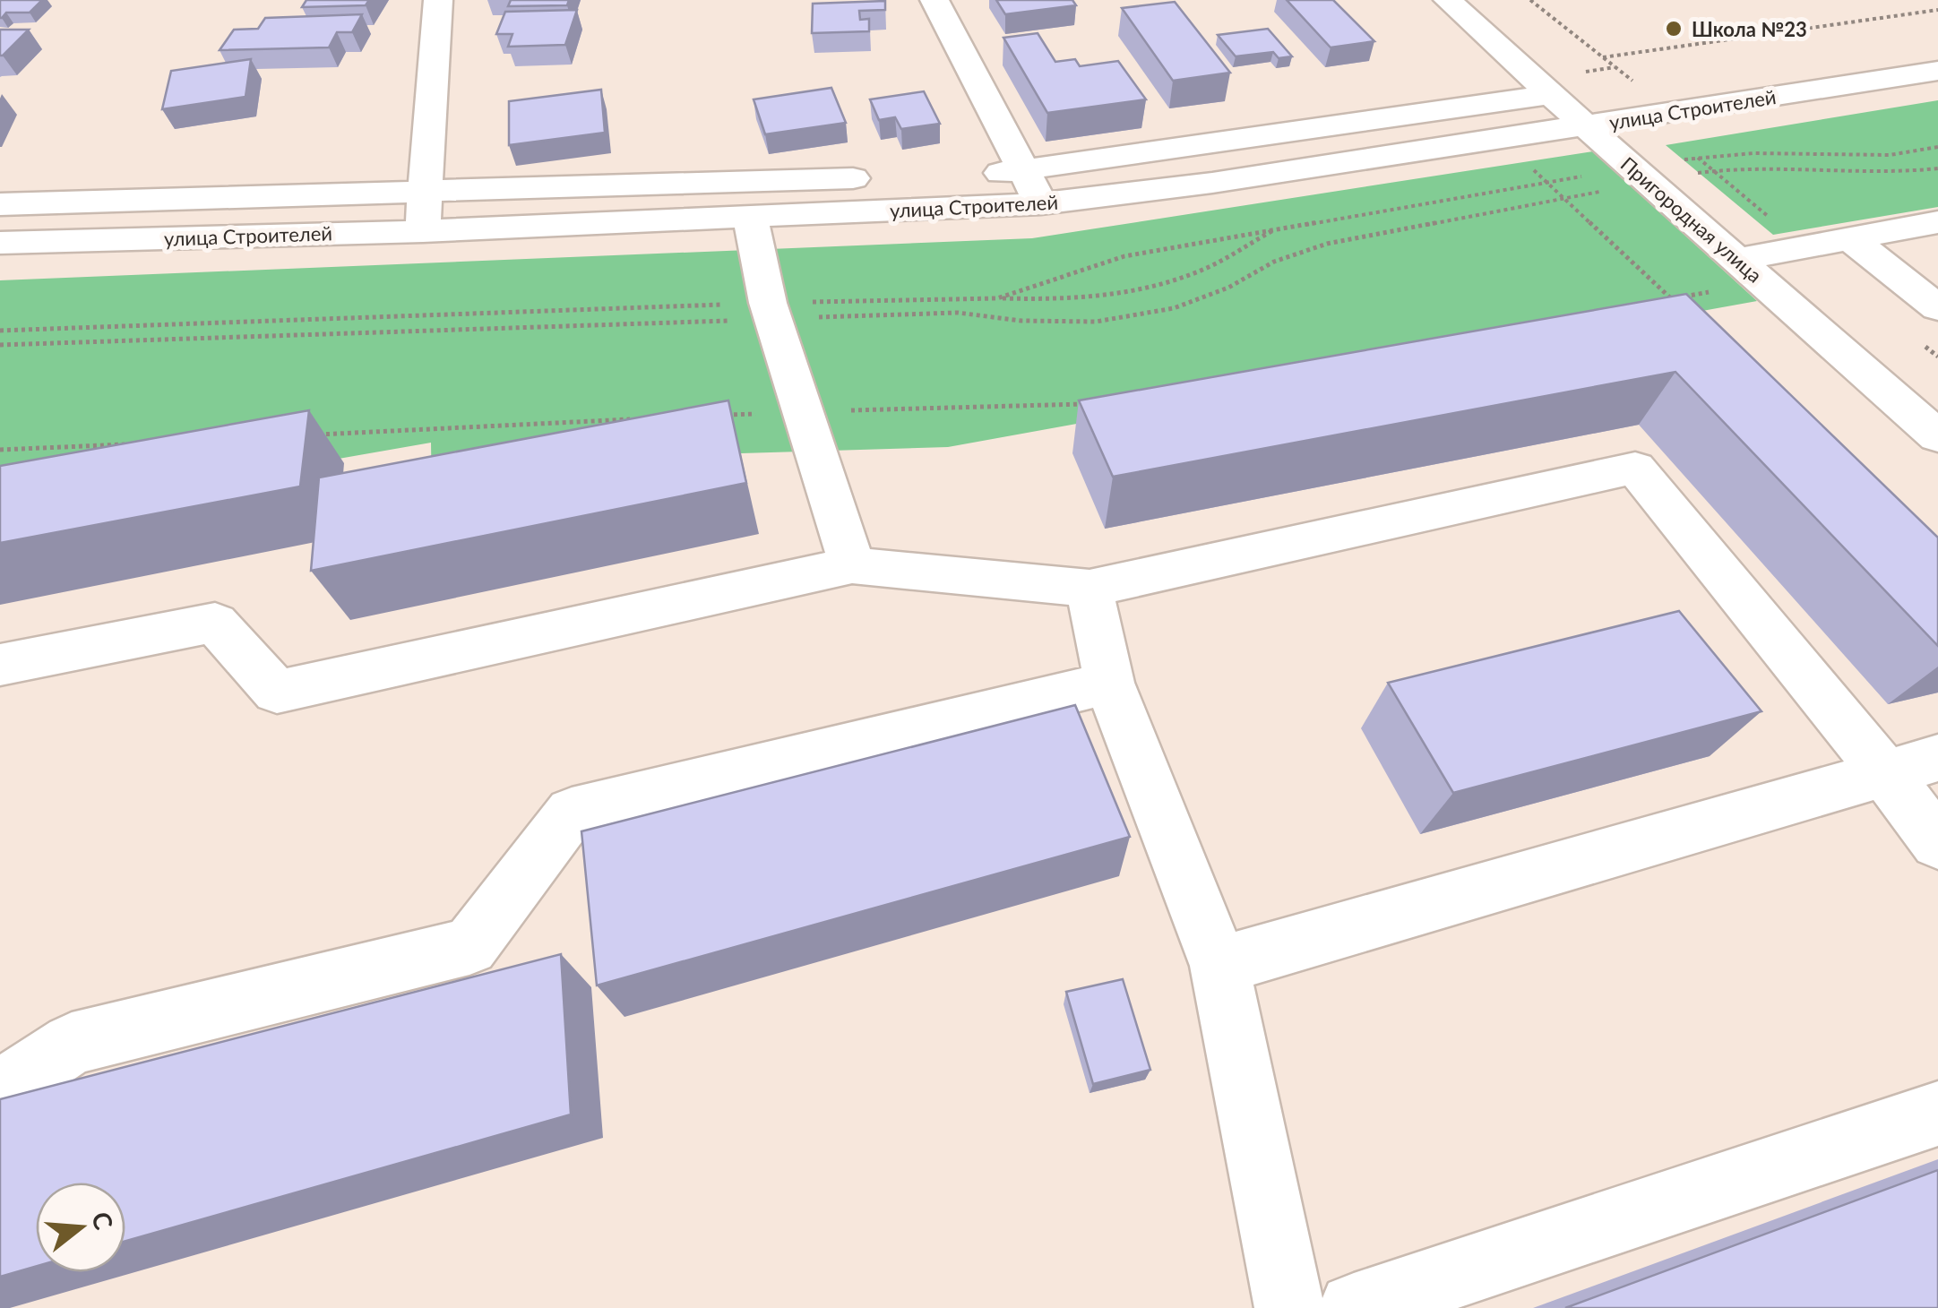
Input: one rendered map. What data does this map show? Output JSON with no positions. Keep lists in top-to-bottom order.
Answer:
{
  "streets": {
    "street": ["улица Строителей", "Пригородная улица"]
  },
  "crossings": [
    ["улица Строителей", "Пригородная улица"]
  ],
  "places": ["Школа №23"],
  "north": "right"
}
